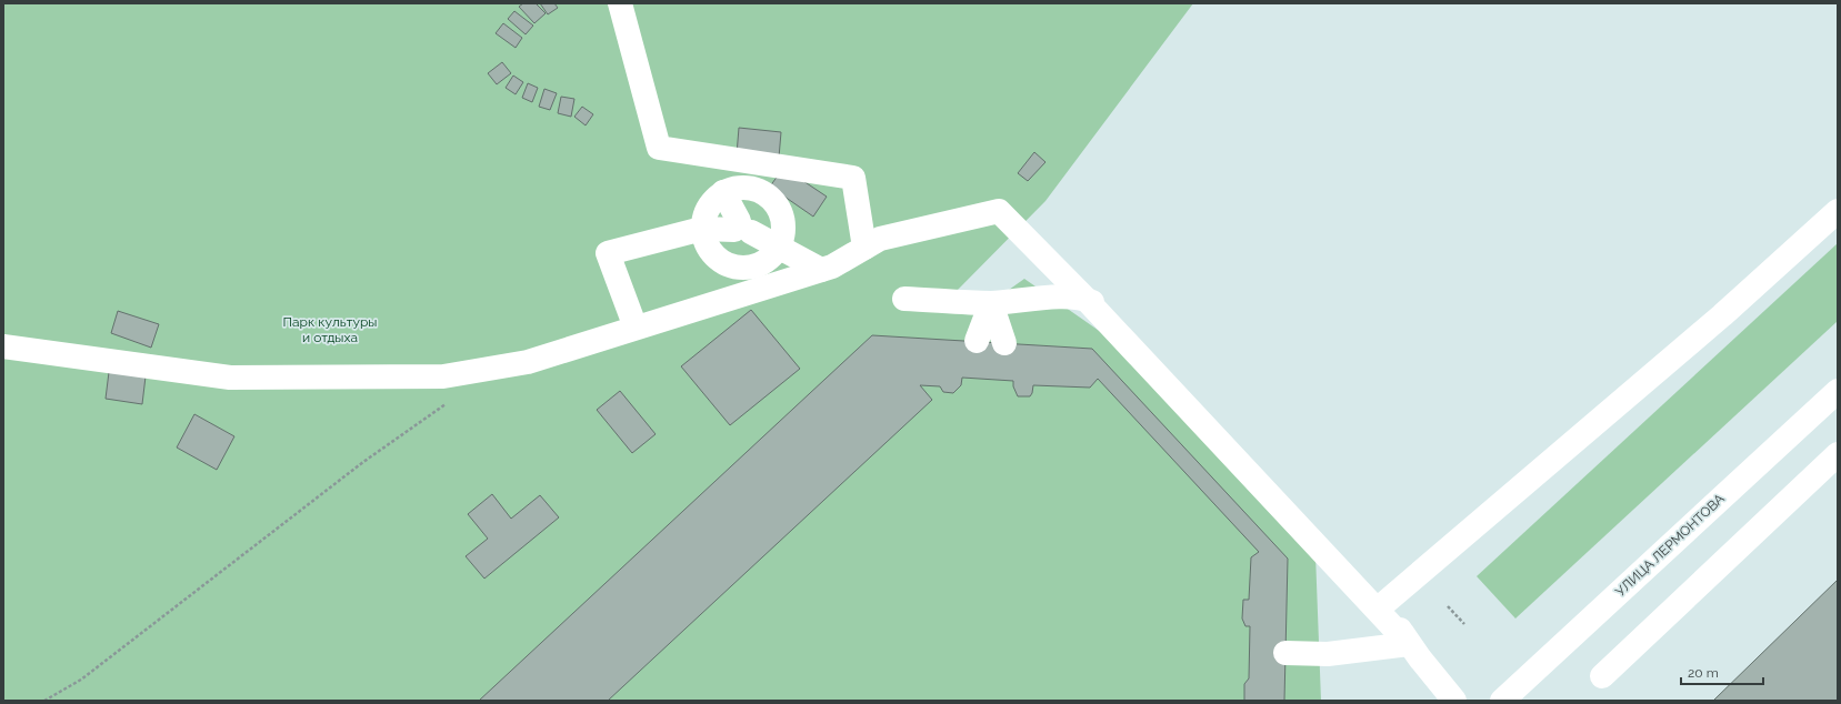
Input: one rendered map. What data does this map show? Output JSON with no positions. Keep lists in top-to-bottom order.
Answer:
{
  "streets": {
    "street": ["УЛИЦА ЛЕРМОНТОВА"]
  },
  "parks": ["Парк культуры и отдыха"],
  "scale_bar": "20 m"
}
